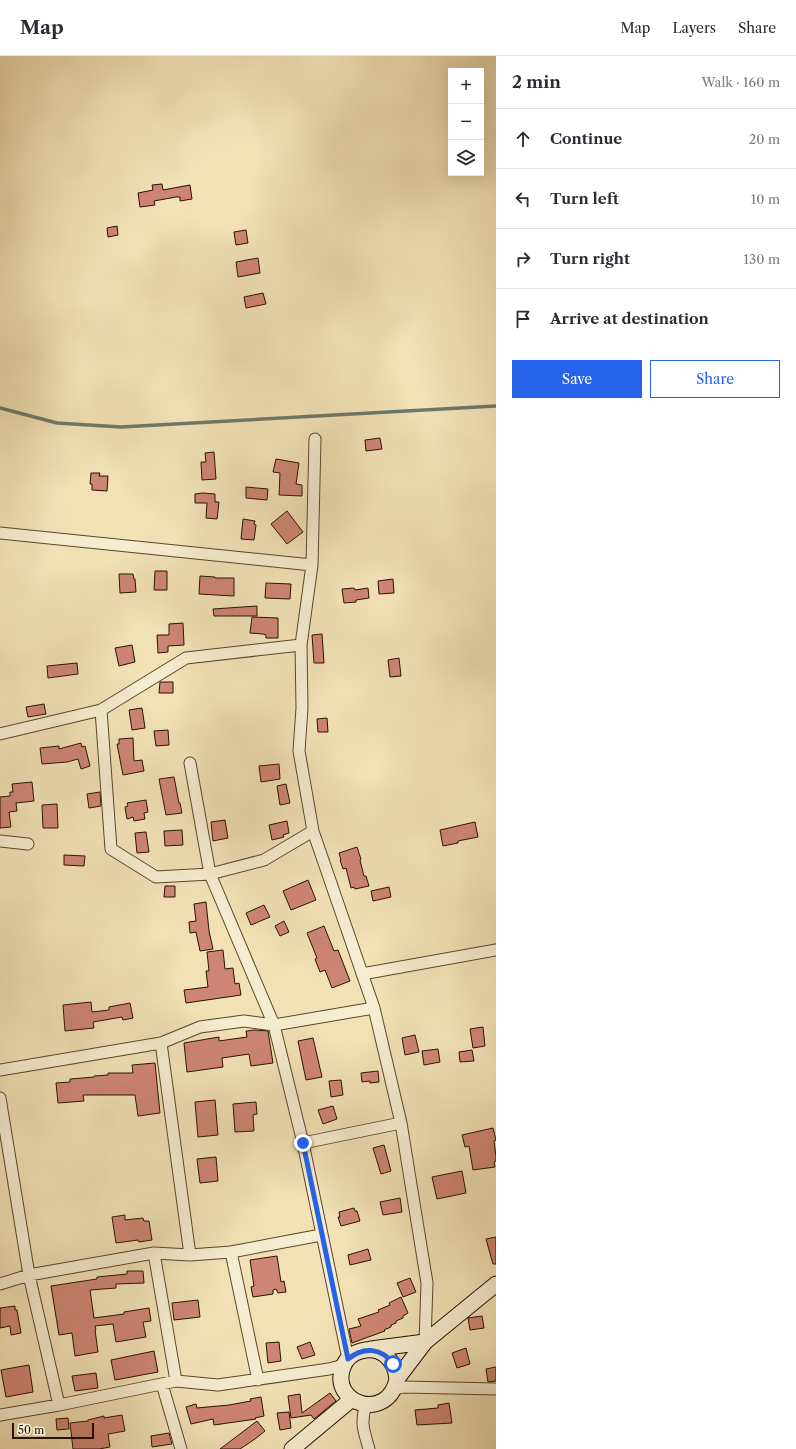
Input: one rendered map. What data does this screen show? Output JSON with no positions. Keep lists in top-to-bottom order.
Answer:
{
  "scale_bar": "50 m",
  "page": {
    "header": "Map",
    "nav": ["Map", "Layers", "Share"],
    "heading": ["2 min", "Walk · 160 m"],
    "map_buttons": ["+", "−"],
    "list": [
      ["Continue", "20 m"],
      ["Turn left", "10 m"],
      ["Turn right", "130 m"],
      "Arrive at destination"
    ],
    "buttons": ["Save", "Share"],
    "scale": "50 m"
  }
}
